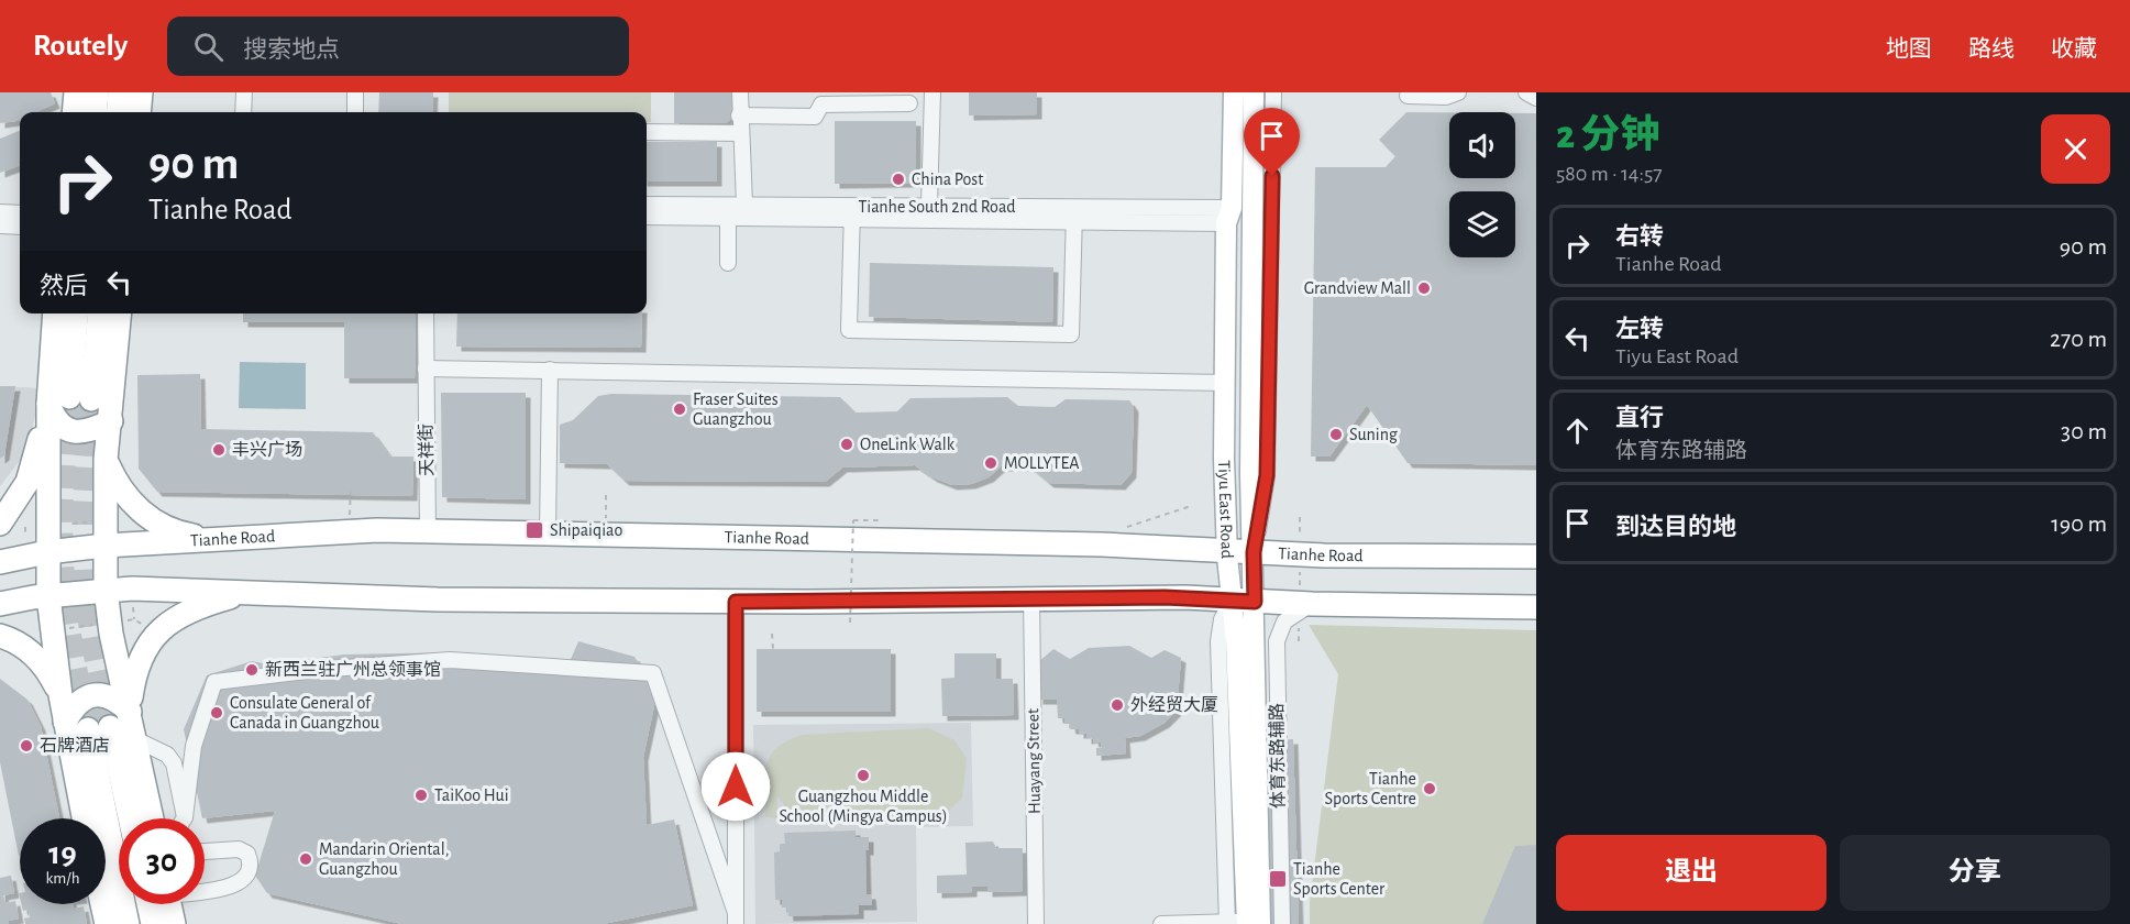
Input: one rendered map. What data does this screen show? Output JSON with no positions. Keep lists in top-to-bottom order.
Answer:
{
  "streets": {
    "highway": ["Tianhe Road"],
    "main road": ["Tiyu East Road"],
    "street": [
      "Tianhe South 2nd Road",
      "天祥街",
      "体育东路辅路",
      "Huayang Street"
    ]
  },
  "crossings": [
    ["Tianhe South 2nd Road", "Tiyu East Road"],
    ["天祥街", "Tianhe Road"],
    ["Tiyu East Road", "Tianhe Road"]
  ],
  "places": {
    "other": [
      "China Post",
      "Grandview Mall",
      "Fraser Suites Guangzhou",
      "Suning",
      "OneLink Walk",
      "丰兴广场",
      "MOLLYTEA",
      "新西兰驻广州总领事馆",
      "外经贸大厦",
      "Consulate General of Canada in Guangzhou",
      "石牌酒店",
      "Guangzhou Middle School (Mingya Campus)",
      "Tianhe Sports Centre",
      "TaiKoo Hui",
      "Mandarin Oriental, Guangzhou"
    ],
    "transit": ["Shipaiqiao", "Tianhe Sports Center"]
  },
  "page": {
    "header": "Routely",
    "search": "搜索地点",
    "nav": ["地图", "路线", "收藏"],
    "heading": ["2 分钟", "580 m · 14:57"],
    "turn": ["90 m", "Tianhe Road"],
    "list": [
      {
        "name": "右转",
        "note": "Tianhe Road",
        "value": "90 m"
      },
      {
        "name": "左转",
        "note": "Tiyu East Road",
        "value": "270 m"
      },
      {
        "name": "直行",
        "note": "体育东路辅路",
        "value": "30 m"
      },
      {
        "name": "到达目的地",
        "value": "190 m"
      }
    ],
    "then": "然后",
    "speed": "19 km/h",
    "limit": "30",
    "buttons": ["退出", "分享"]
  }
}
